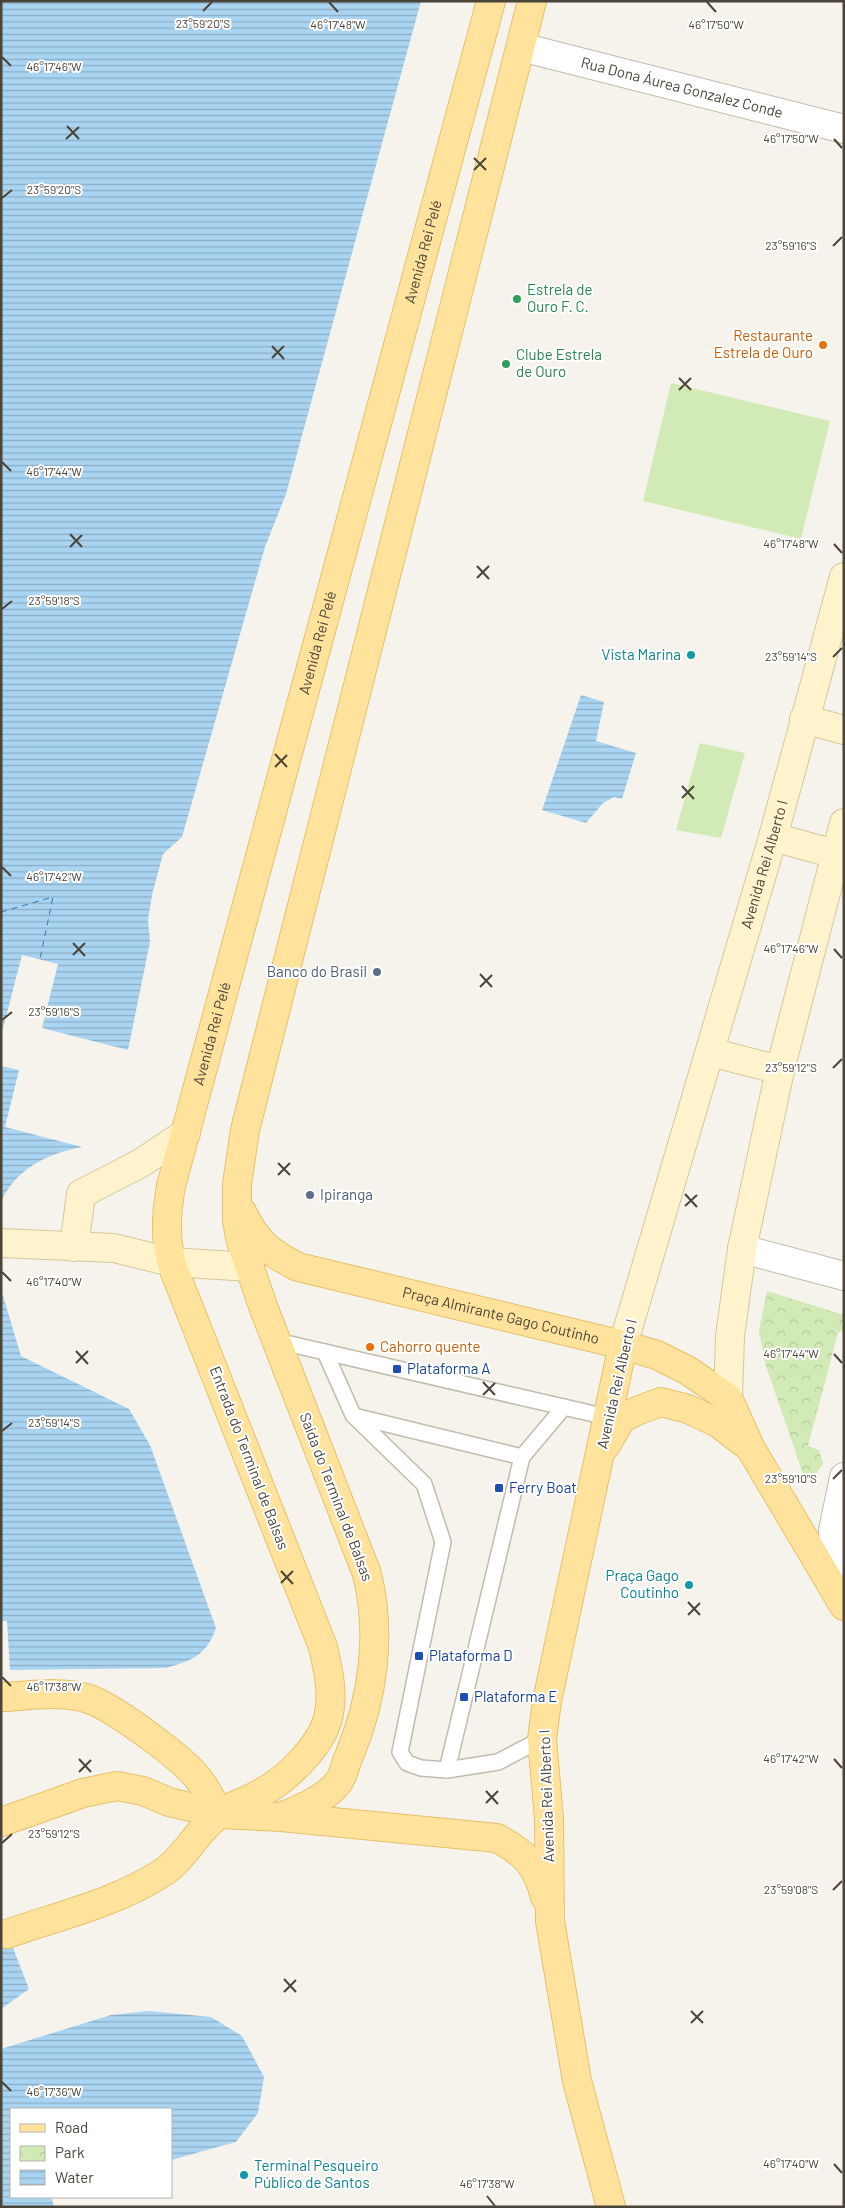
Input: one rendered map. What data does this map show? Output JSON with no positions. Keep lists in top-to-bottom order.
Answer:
{
  "streets": {
    "main road": [
      "Avenida Rei Pelé",
      "Avenida Rei Alberto I",
      "Praça Almirante Gago Coutinho",
      "Entrada do Terminal de Balsas",
      "Saída do Terminal de Balsas"
    ],
    "street": ["Rua Dona Áurea Gonzalez Conde"]
  },
  "crossings": [
    ["Avenida Rei Pelé", "Entrada do Terminal de Balsas"],
    ["Avenida Rei Alberto I", "Praça Almirante Gago Coutinho"],
    ["Avenida Rei Alberto I", "Saída do Terminal de Balsas"],
    ["Entrada do Terminal de Balsas", "Saída do Terminal de Balsas"]
  ],
  "places": {
    "other": [
      "Estrela de Ouro F. C.",
      "Restaurante Estrela de Ouro",
      "Clube Estrela de Ouro",
      "Vista Marina",
      "Banco do Brasil",
      "Ipiranga",
      "Cahorro quente",
      "Praça Gago Coutinho",
      "Terminal Pesqueiro Público de Santos"
    ],
    "transit": [
      "Plataforma A",
      "Ferry Boat",
      "Plataforma D",
      "Plataforma E"
    ]
  },
  "legend": ["Road", "Park", "Water"],
  "coordinates": [
    "23°59'20\"S",
    "46°17'48\"W",
    "46°17'50\"W",
    "46°17'46\"W",
    "23°59'16\"S",
    "46°17'44\"W",
    "23°59'18\"S",
    "23°59'14\"S",
    "46°17'42\"W",
    "23°59'12\"S",
    "46°17'40\"W",
    "23°59'10\"S",
    "46°17'38\"W",
    "23°59'08\"S",
    "46°17'36\"W"
  ]
}
